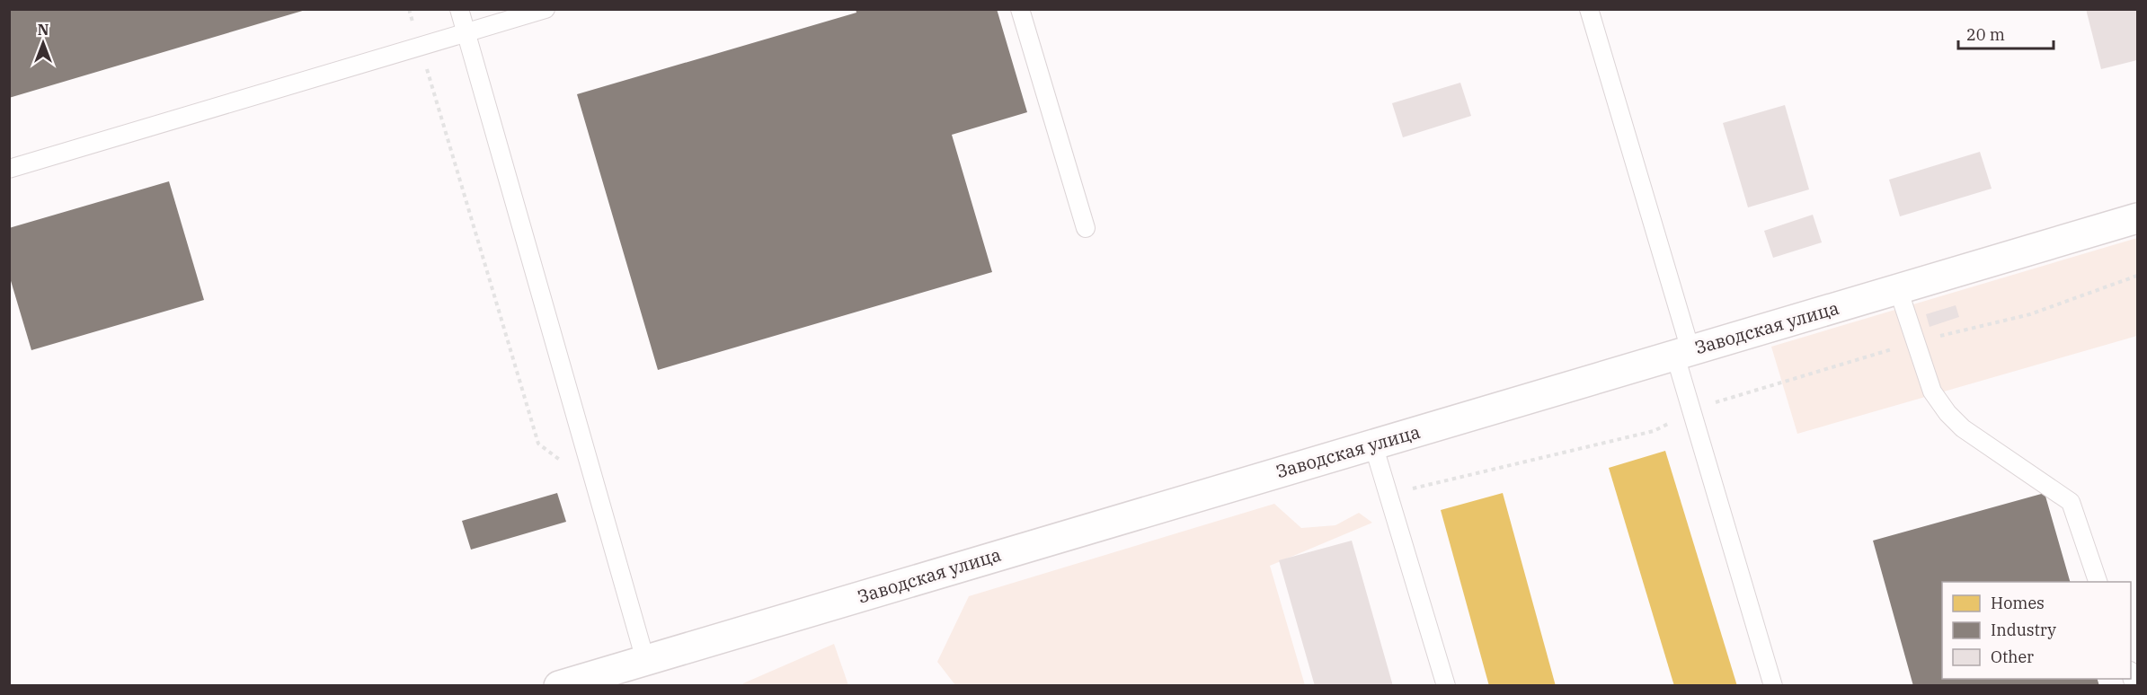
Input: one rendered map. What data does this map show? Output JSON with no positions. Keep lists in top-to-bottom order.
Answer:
{
  "streets": {
    "street": ["Заводская улица"]
  },
  "legend": ["Homes", "Industry", "Other"],
  "scale_bar": "20 m",
  "north": "top"
}
